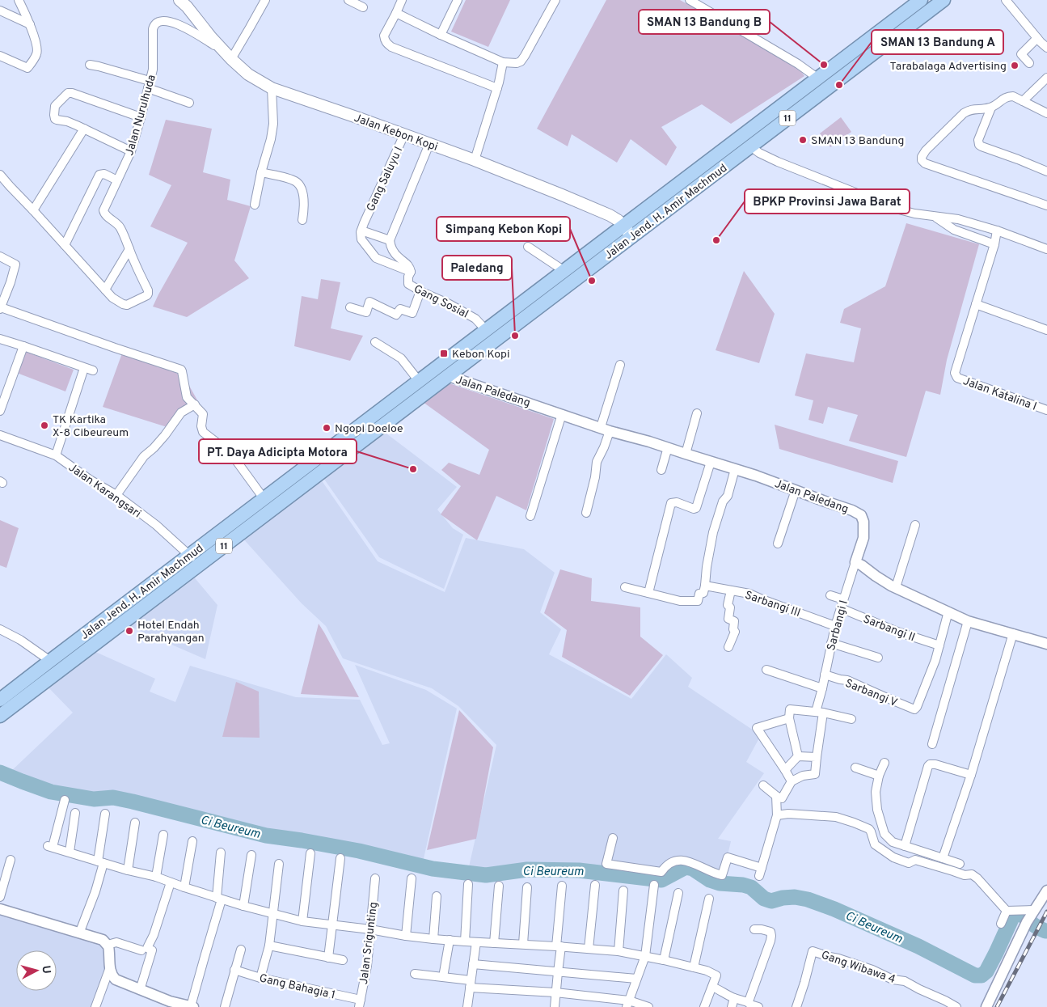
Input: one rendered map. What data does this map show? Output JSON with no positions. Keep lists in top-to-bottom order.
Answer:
{
  "streets": {
    "highway": ["11", "Jalan Jend. H. Amir Machmud"],
    "main road": ["Jalan Kebon Kopi"],
    "street": [
      "Jalan Nurulhuda",
      "Gang Saluyu I",
      "Gang Sosial",
      "Jalan Paledang",
      "Jalan Katalina I",
      "Jalan Karangsari",
      "Sarbangi III",
      "Sarbangi I",
      "Sarbangi II",
      "Sarbangi V",
      "Jalan Srigunting",
      "Gang Wibawa 4",
      "Gang Bahagia 1"
    ]
  },
  "crossings": [
    ["Jalan Nurulhuda", "Jalan Kebon Kopi"],
    ["Jalan Kebon Kopi", "Gang Saluyu I"],
    ["Jalan Kebon Kopi", "Jalan Jend. H. Amir Machmud"],
    ["Gang Saluyu I", "Gang Sosial"],
    ["Jalan Jend. H. Amir Machmud", "Gang Sosial"],
    ["Jalan Jend. H. Amir Machmud", "Jalan Paledang"],
    ["Jalan Jend. H. Amir Machmud", "Jalan Karangsari"],
    ["Jalan Paledang", "Sarbangi I"],
    ["Sarbangi III", "Sarbangi I"],
    ["Sarbangi I", "Sarbangi II"],
    ["Sarbangi I", "Sarbangi V"],
    ["Sarbangi II", "Sarbangi V"],
    ["Jalan Srigunting", "Gang Bahagia 1"]
  ],
  "water": ["Ci Beureum"],
  "places": {
    "other": [
      "SMAN 13 Bandung B",
      "Tarabalaga Advertising",
      "SMAN 13 Bandung A",
      "SMAN 13 Bandung",
      "BPKP Provinsi Jawa Barat",
      "Simpang Kebon Kopi",
      "Paledang",
      "TK Kartika X-8 Cibeureum",
      "Ngopi Doeloe",
      "PT. Daya Adicipta Motora",
      "Hotel Endah Parahyangan"
    ],
    "transit": ["Kebon Kopi"]
  },
  "north": "right"
}
